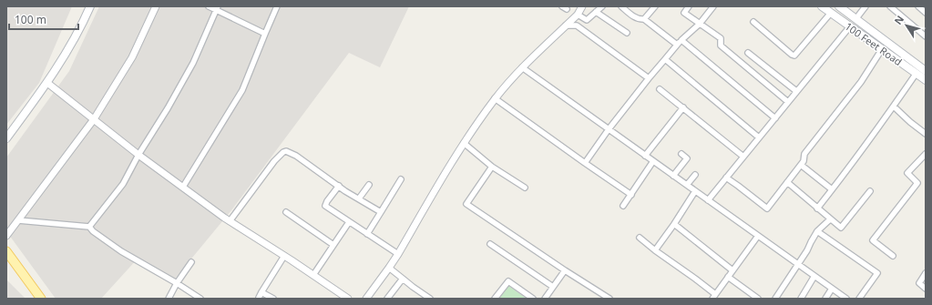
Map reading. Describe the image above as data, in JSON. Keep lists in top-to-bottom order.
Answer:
{
  "streets": {
    "main road": ["100 Feet Road"]
  },
  "scale_bar": "100 m",
  "north": "top left"
}
